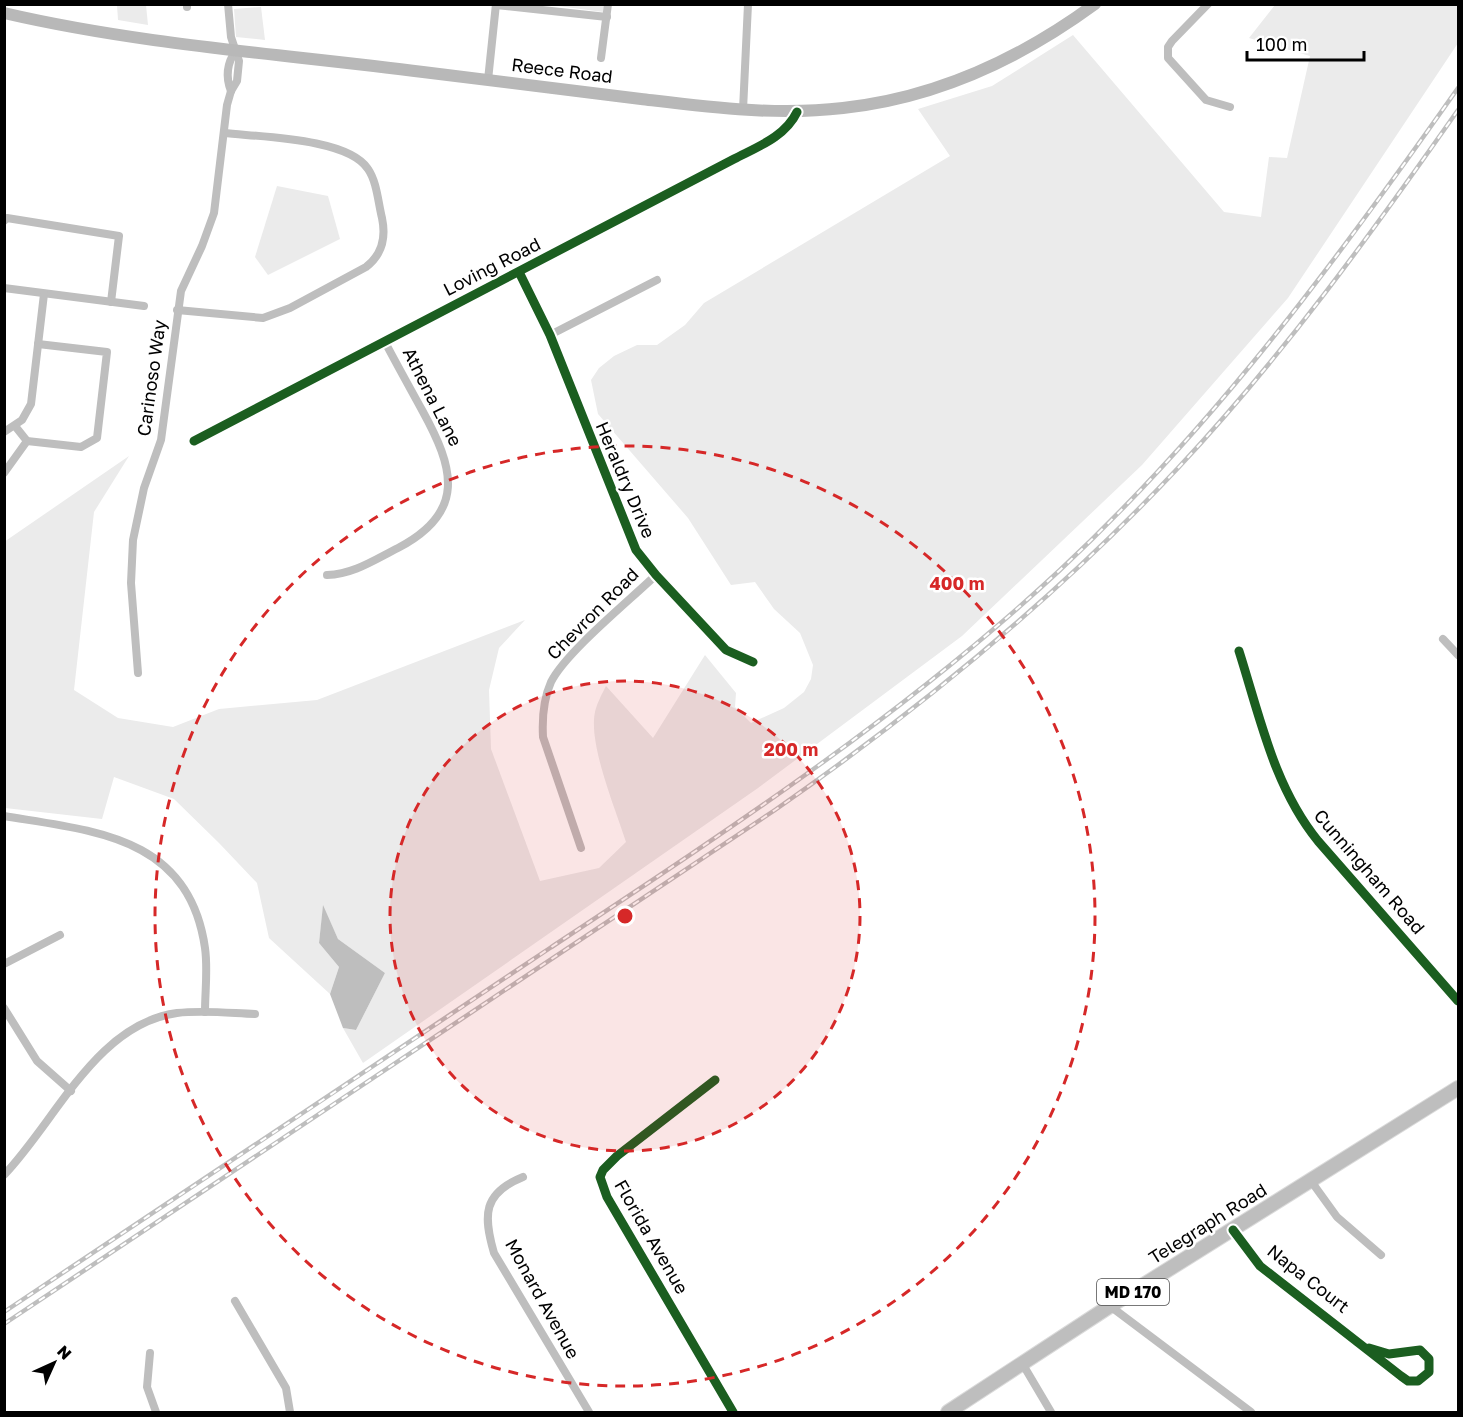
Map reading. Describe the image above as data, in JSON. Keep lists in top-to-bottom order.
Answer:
{
  "streets": {
    "main road": ["Reece Road", "Telegraph Road", "MD 170"],
    "street": [
      "Loving Road",
      "Carinoso Way",
      "Athena Lane",
      "Heraldry Drive",
      "Chevron Road",
      "Cunningham Road",
      "Florida Avenue",
      "Napa Court",
      "Monard Avenue"
    ]
  },
  "crossings": [
    ["Reece Road", "Loving Road"],
    ["Reece Road", "Carinoso Way"],
    ["Loving Road", "Athena Lane"],
    ["Loving Road", "Heraldry Drive"],
    ["Heraldry Drive", "Chevron Road"],
    ["Telegraph Road", "Napa Court"]
  ],
  "scale_bar": "100 m",
  "north": "top right",
  "rings": ["400 m", "200 m"]
}
